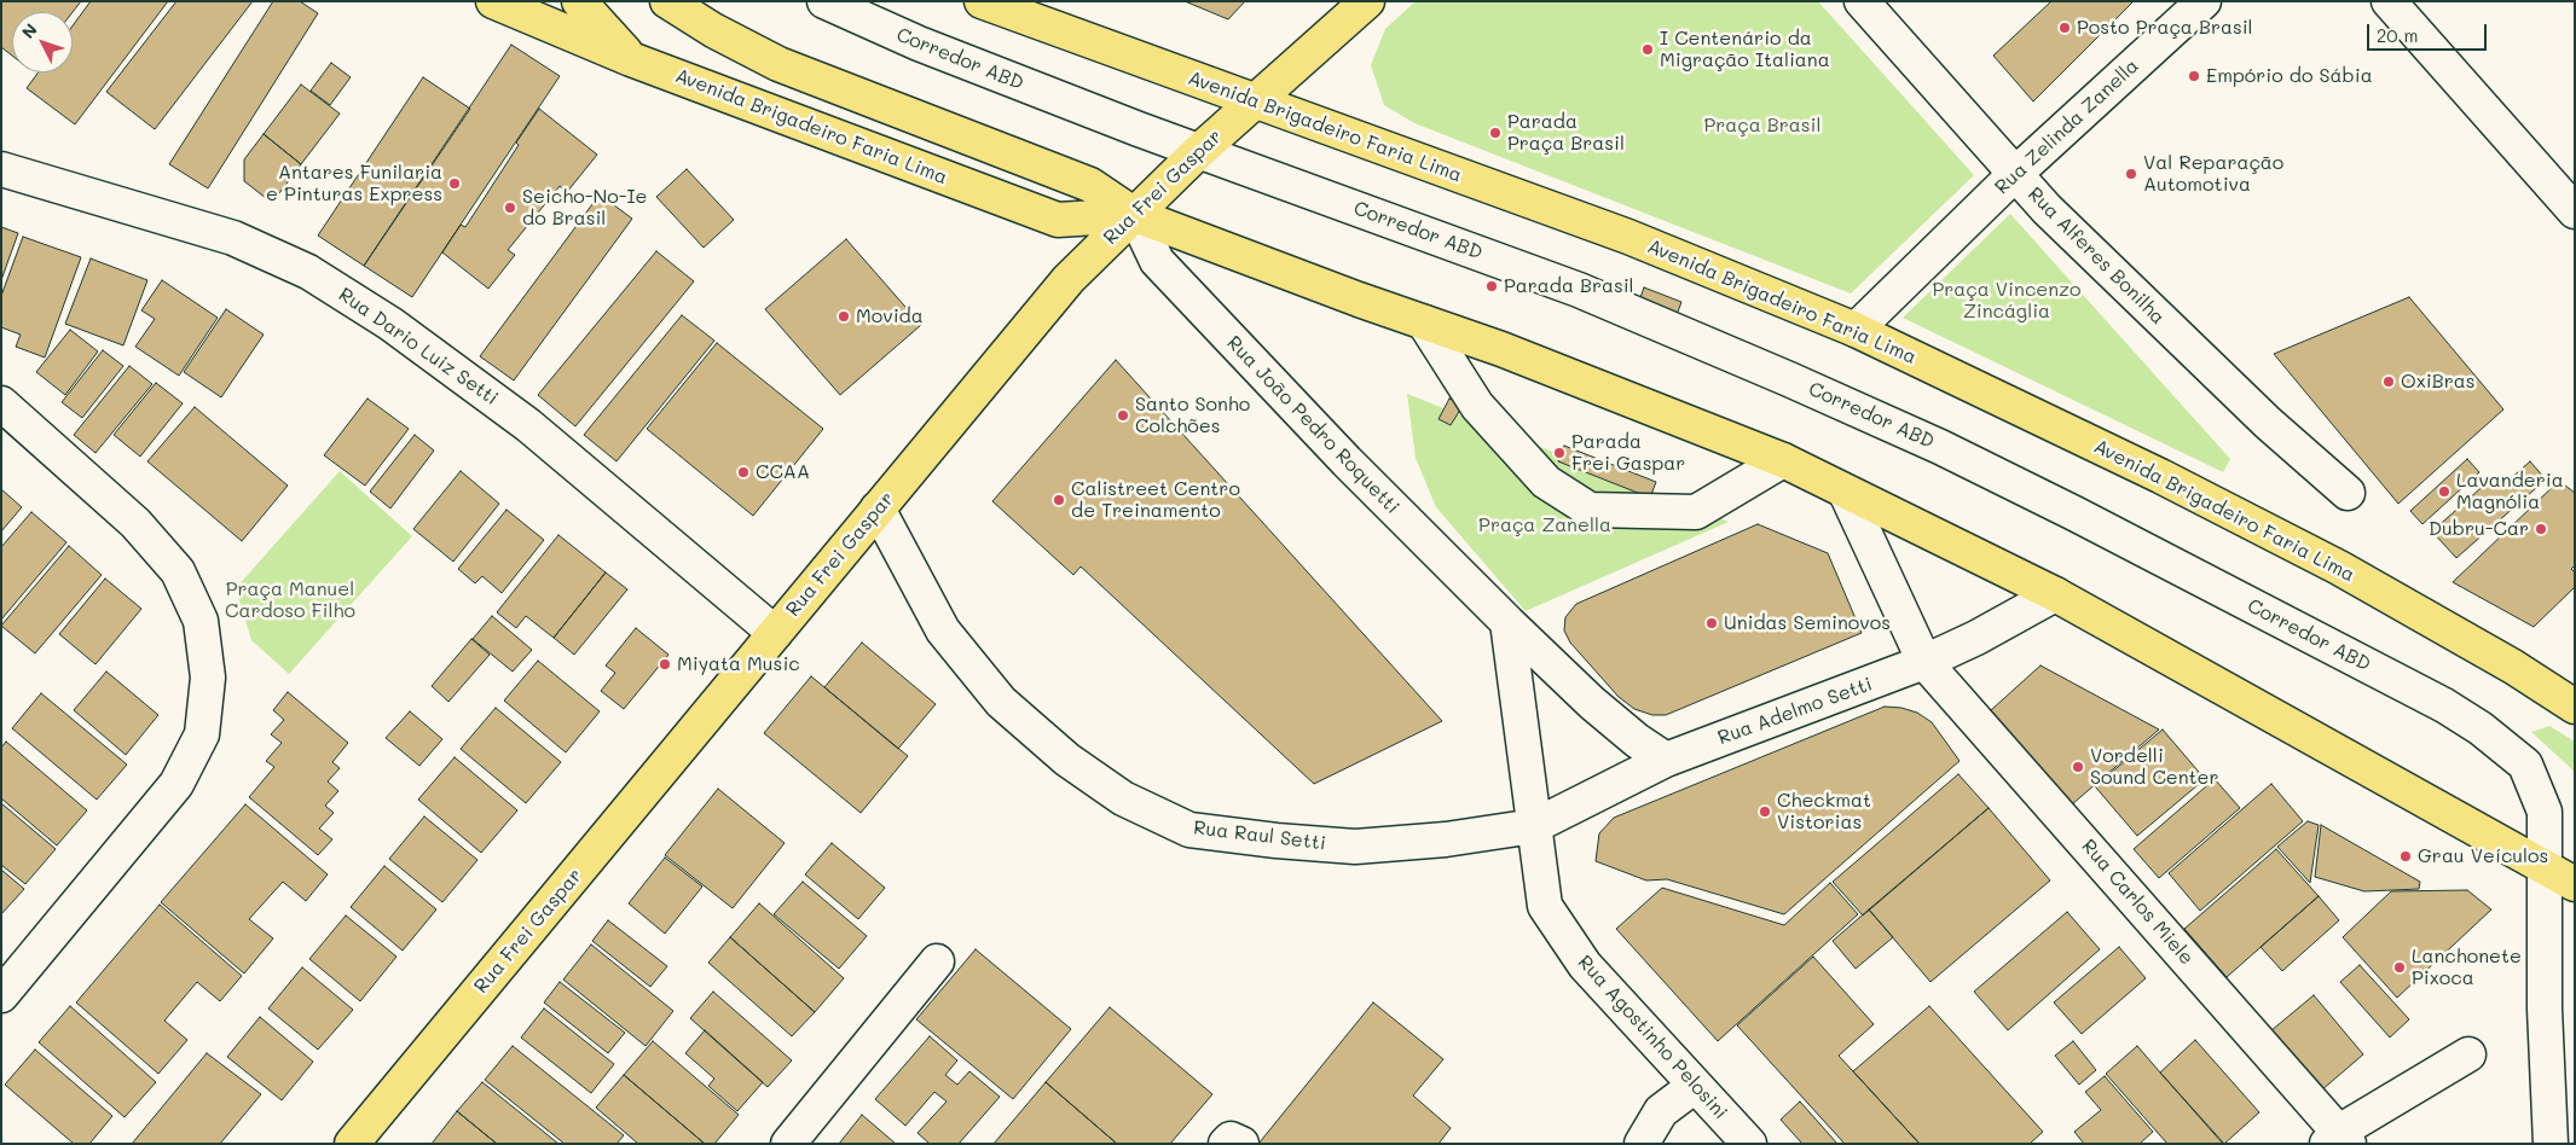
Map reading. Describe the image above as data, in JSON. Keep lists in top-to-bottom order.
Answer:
{
  "streets": {
    "main road": ["Avenida Brigadeiro Faria Lima", "Rua Frei Gaspar"],
    "street": [
      "Corredor ABD",
      "Rua Zelinda Zanella",
      "Rua Alferes Bonilha",
      "Rua Dario Luiz Setti",
      "Rua João Pedro Roquetti",
      "Rua Adelmo Setti",
      "Rua Raul Setti",
      "Rua Carlos Miele",
      "Rua Agostinho Pelosini"
    ]
  },
  "crossings": [
    ["Corredor ABD", "Avenida Brigadeiro Faria Lima"],
    ["Corredor ABD", "Rua Frei Gaspar"],
    ["Avenida Brigadeiro Faria Lima", "Rua Zelinda Zanella"],
    ["Avenida Brigadeiro Faria Lima", "Rua Frei Gaspar"],
    ["Avenida Brigadeiro Faria Lima", "Rua João Pedro Roquetti"],
    ["Avenida Brigadeiro Faria Lima", "Rua Adelmo Setti"],
    ["Rua Zelinda Zanella", "Rua Alferes Bonilha"],
    ["Rua Frei Gaspar", "Rua Dario Luiz Setti"],
    ["Rua Frei Gaspar", "Rua João Pedro Roquetti"],
    ["Rua Frei Gaspar", "Rua Raul Setti"],
    ["Rua João Pedro Roquetti", "Rua Adelmo Setti"],
    ["Rua Adelmo Setti", "Rua Raul Setti"],
    ["Rua Adelmo Setti", "Rua Carlos Miele"],
    ["Rua Adelmo Setti", "Rua Agostinho Pelosini"],
    ["Rua Raul Setti", "Rua Agostinho Pelosini"]
  ],
  "parks": [
    "Praça Brasil",
    "Praça Vincenzo Zincáglia",
    "Praça Zanella",
    "Praça Manuel Cardoso Filho"
  ],
  "places": [
    "Posto Praça Brasil",
    "I Centenário da Migração Italiana",
    "Empório do Sábia",
    "Parada Praça Brasil",
    "Val Reparação Automotiva",
    "Antares Funilaria e Pinturas Express",
    "Seicho-No-Ie do Brasil",
    "Parada Brasil",
    "Movida",
    "OxiBras",
    "Santo Sonho Colchões",
    "Parada Frei Gaspar",
    "CCAA",
    "Lavanderia Magnólia",
    "Calistreet Centro de Treinamento",
    "Dubru-Car",
    "Unidas Seminovos",
    "Miyata Music",
    "Vordelli Sound Center",
    "Checkmat Vistorias",
    "Grau Veículos",
    "Lanchonete Pixoca"
  ],
  "scale_bar": "20 m",
  "north": "top left"
}
